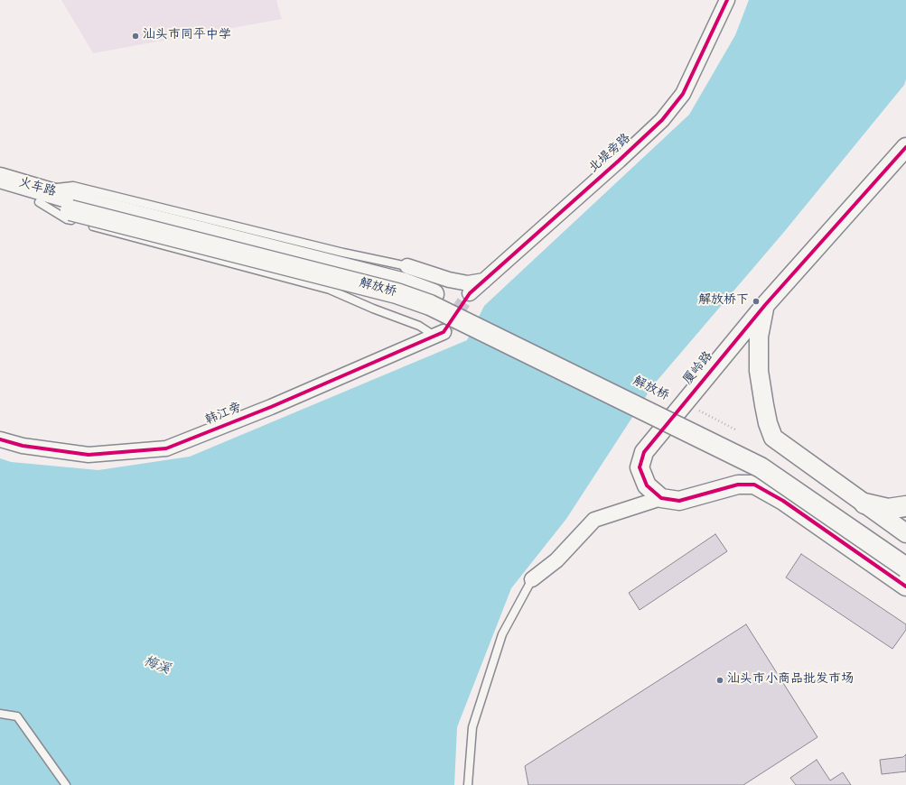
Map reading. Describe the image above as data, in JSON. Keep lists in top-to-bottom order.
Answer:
{
  "streets": {
    "main road": ["火车路", "解放桥"],
    "street": ["北堤旁路", "厦岭路", "韩江旁"]
  },
  "crossings": [
    ["火车路", "解放桥"]
  ],
  "water": ["梅溪"],
  "places": ["汕头市同平中学", "解放桥下", "汕头市小商品批发市场"]
}
